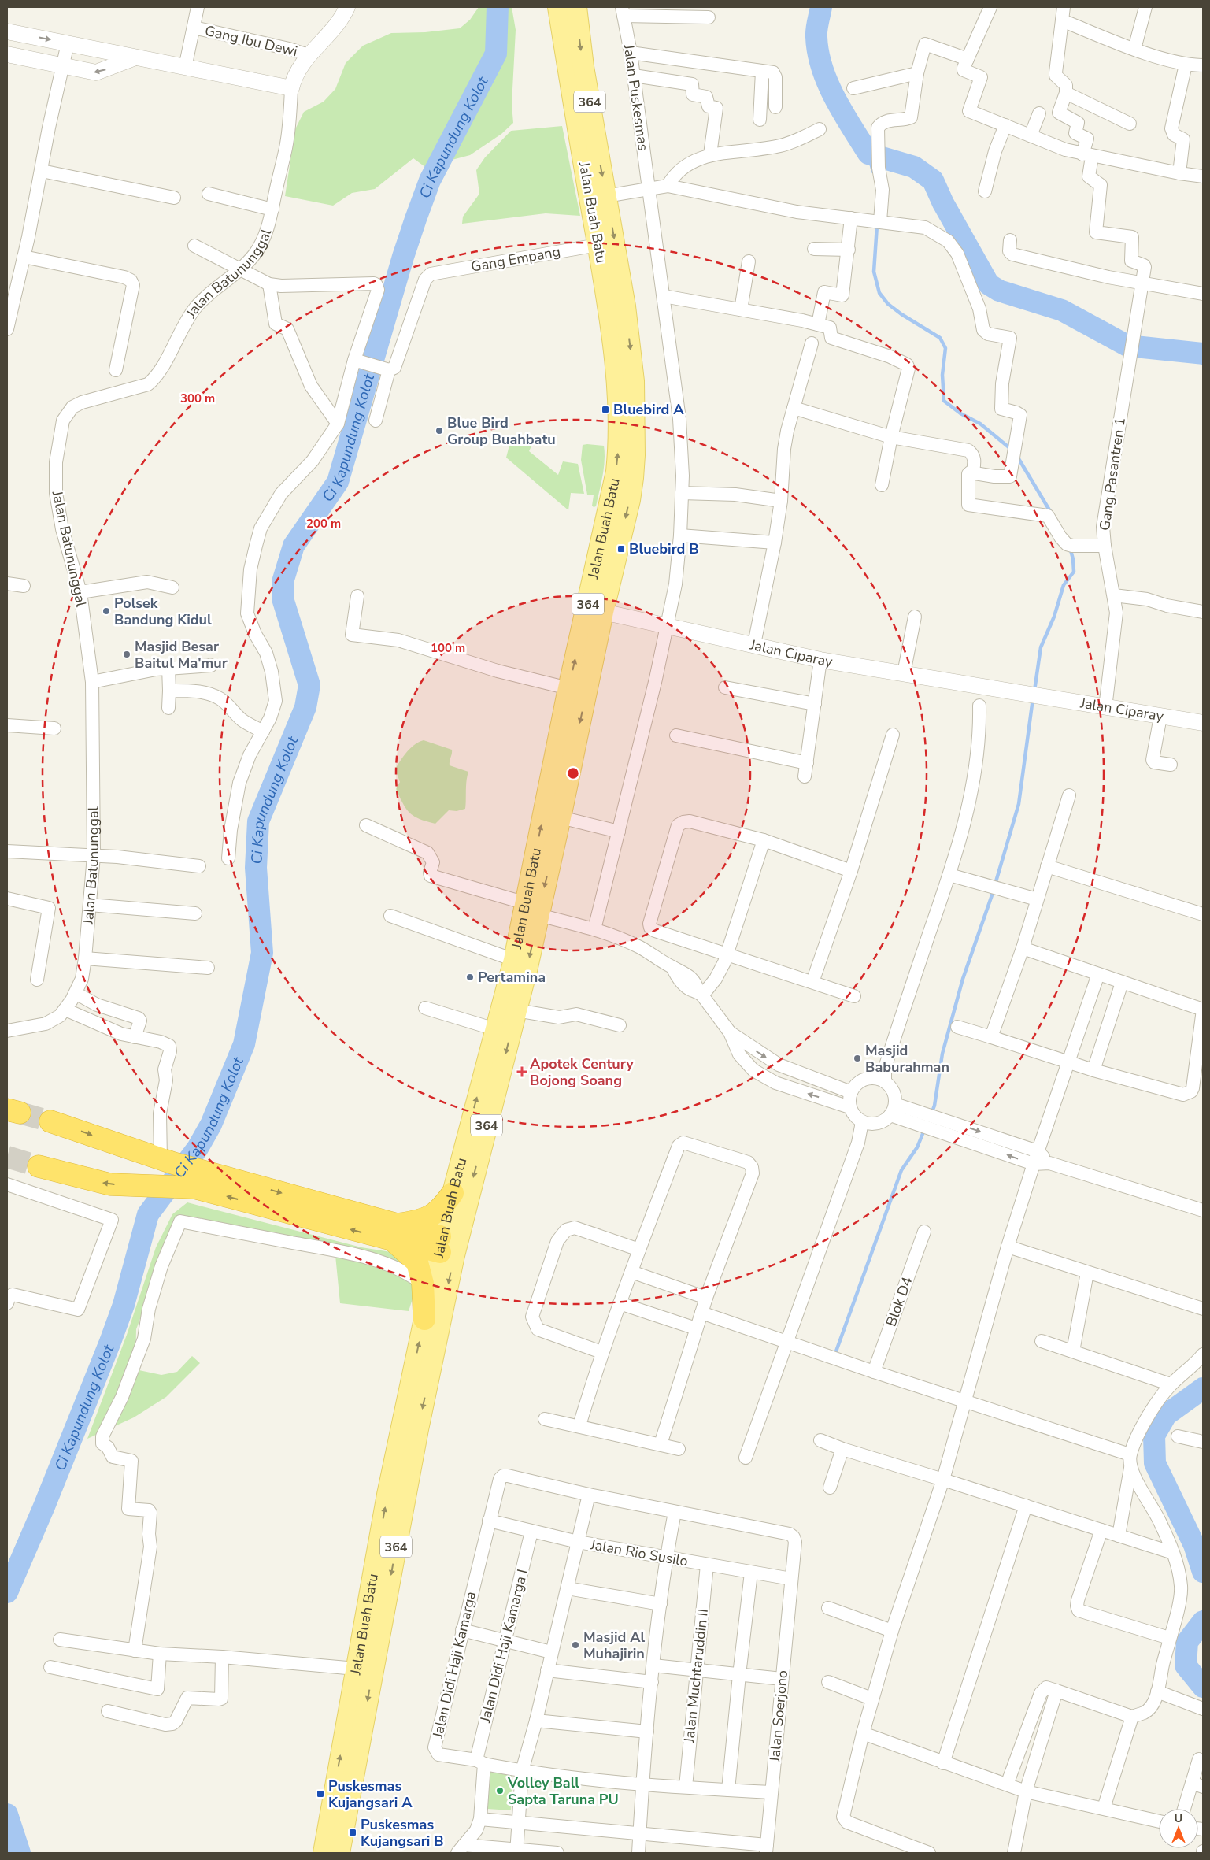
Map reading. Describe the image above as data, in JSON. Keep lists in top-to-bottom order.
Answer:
{
  "streets": {
    "main road": ["364", "Jalan Buah Batu"],
    "street": [
      "Gang Ibu Dewi",
      "Jalan Puskesmas",
      "Gang Empang",
      "Jalan Batununggal",
      "Gang Pasantren 1",
      "Jalan Ciparay",
      "Blok D4",
      "Jalan Rio Susilo",
      "Jalan Didi Haji Kamarga I",
      "Jalan Didi Haji Kamarga",
      "Jalan Muchtaruddin II",
      "Jalan Soerjono"
    ]
  },
  "crossings": [
    ["Jalan Puskesmas", "Jalan Ciparay"],
    ["Jalan Buah Batu", "Gang Empang"],
    ["Jalan Buah Batu", "Jalan Ciparay"],
    ["Gang Pasantren 1", "Jalan Ciparay"],
    ["Jalan Rio Susilo", "Jalan Didi Haji Kamarga I"],
    ["Jalan Rio Susilo", "Jalan Didi Haji Kamarga"],
    ["Jalan Rio Susilo", "Jalan Muchtaruddin II"],
    ["Jalan Rio Susilo", "Jalan Soerjono"],
    ["Jalan Didi Haji Kamarga I", "Jalan Didi Haji Kamarga"],
    ["Jalan Didi Haji Kamarga", "Jalan Soerjono"]
  ],
  "water": ["Ci Kapundung Kolot"],
  "places": {
    "transit": [
      "Bluebird A",
      "Bluebird B",
      "Puskesmas Kujangsari A",
      "Puskesmas Kujangsari B"
    ],
    "other": [
      "Blue Bird Group Buahbatu",
      "Polsek Bandung Kidul",
      "Masjid Besar Baitul Ma'mur",
      "Pertamina",
      "Masjid Baburahman",
      "Masjid Al Muhajirin",
      "Volley Ball Sapta Taruna PU"
    ],
    "health": ["Apotek Century Bojong Soang"]
  },
  "north": "top",
  "rings": ["300 m", "200 m", "100 m"]
}
